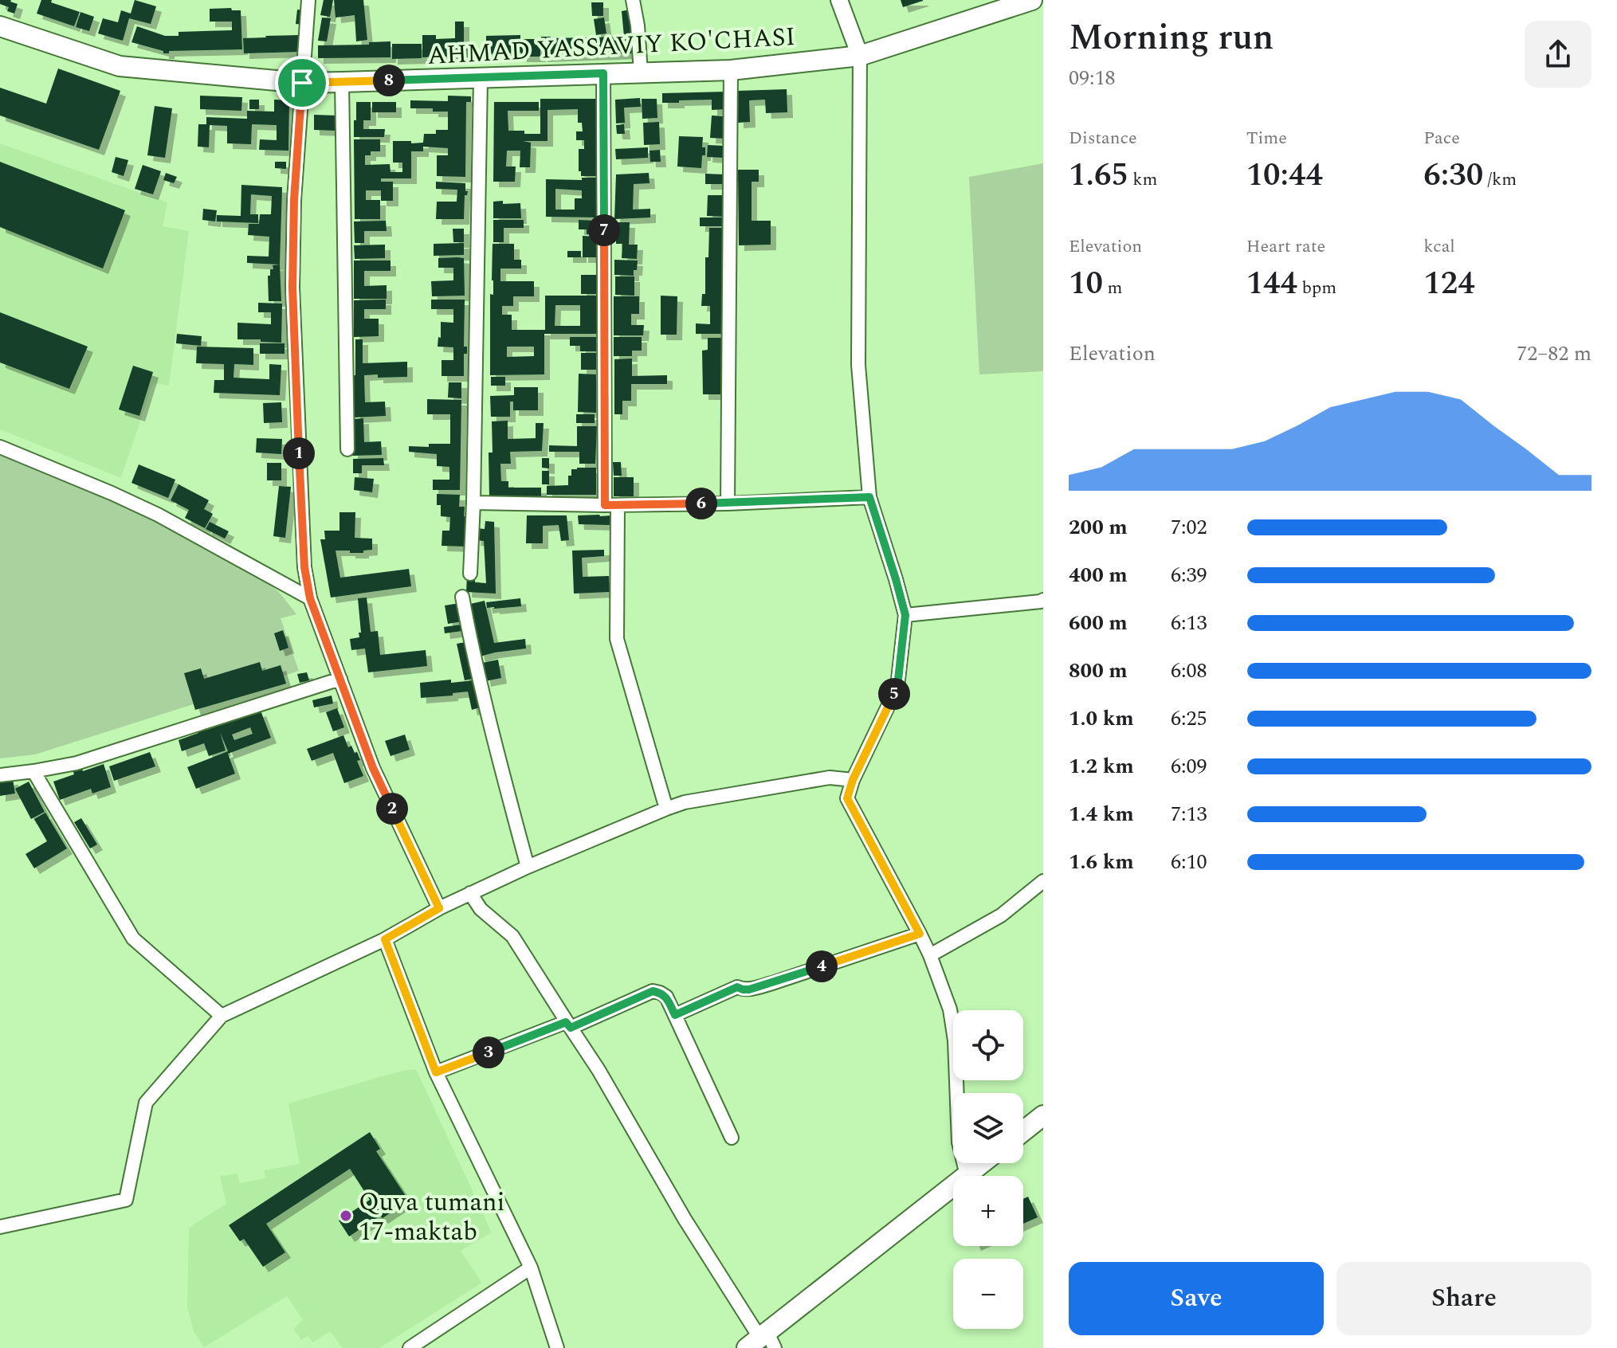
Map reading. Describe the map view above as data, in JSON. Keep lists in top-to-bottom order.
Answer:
{
  "streets": {
    "main road": ["AHMAD YASSAVIY KO'CHASI"]
  },
  "places": ["Quva tumani 17-maktab"],
  "page": {
    "heading": ["Morning run", "09:18"],
    "pins": [
      "8",
      "7",
      "1",
      "6",
      "5",
      "2",
      "4",
      "3"
    ],
    "stats": [
      ["Distance", "1.65 km"],
      ["Time", "10:44"],
      ["Pace", "6:30 /km"],
      ["Elevation", "10 m"],
      ["Heart rate", "144 bpm"],
      ["kcal", "124"]
    ],
    "chart": ["Elevation", "72–82 m"],
    "list": [
      {
        "name": "200 m",
        "note": "7:02"
      },
      {
        "name": "400 m",
        "note": "6:39"
      },
      {
        "name": "600 m",
        "note": "6:13"
      },
      {
        "name": "800 m",
        "note": "6:08"
      },
      {
        "name": "1.0 km",
        "note": "6:25"
      },
      {
        "name": "1.2 km",
        "note": "6:09"
      },
      {
        "name": "1.4 km",
        "note": "7:13"
      },
      {
        "name": "1.6 km",
        "note": "6:10"
      }
    ],
    "map_buttons": ["+", "−"],
    "buttons": ["Save", "Share"]
  }
}
